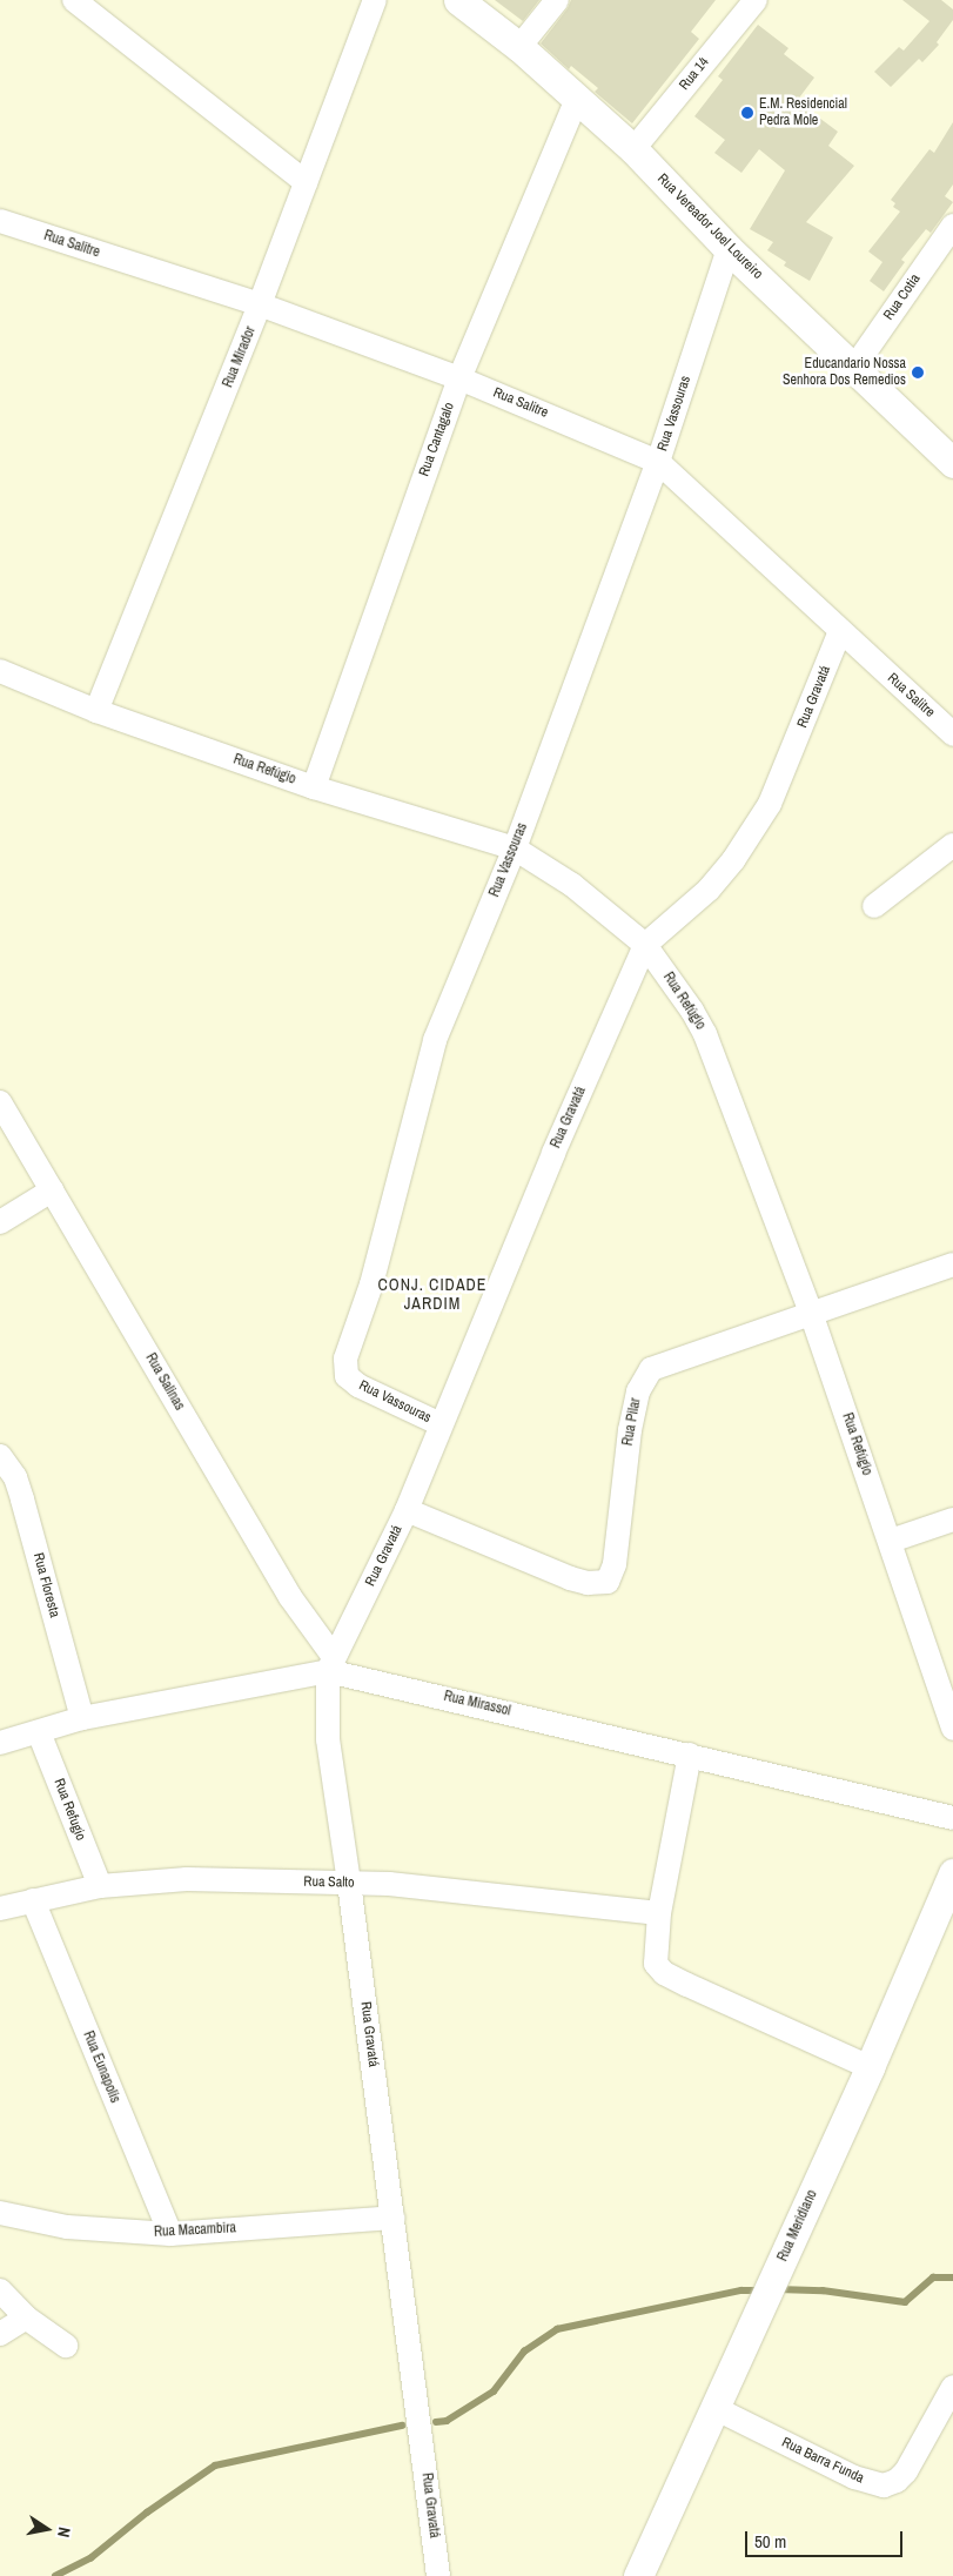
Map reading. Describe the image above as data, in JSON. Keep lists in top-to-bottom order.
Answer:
{
  "streets": {
    "street": [
      "Rua 14",
      "Rua Vereador Joel Loureiro",
      "Rua Salitre",
      "Rua Cotia",
      "Rua Mirador",
      "Rua Vassouras",
      "Rua Cantagalo",
      "Rua Gravatá",
      "Rua Refúgio",
      "Rua Salinas",
      "Rua Pilar",
      "Rua Floresta",
      "Rua Mirassol",
      "Rua Refugio",
      "Rua Salto",
      "Rua Eunapolis",
      "Rua Meridiano",
      "Rua Macambira",
      "Rua Barra Funda"
    ]
  },
  "crossings": [
    ["Rua 14", "Rua Vereador Joel Loureiro"],
    ["Rua Vereador Joel Loureiro", "Rua Cotia"],
    ["Rua Vereador Joel Loureiro", "Rua Vassouras"],
    ["Rua Vereador Joel Loureiro", "Rua Cantagalo"],
    ["Rua Salitre", "Rua Mirador"],
    ["Rua Salitre", "Rua Vassouras"],
    ["Rua Salitre", "Rua Cantagalo"],
    ["Rua Salitre", "Rua Gravatá"],
    ["Rua Mirador", "Rua Refúgio"],
    ["Rua Vassouras", "Rua Gravatá"],
    ["Rua Vassouras", "Rua Refúgio"],
    ["Rua Cantagalo", "Rua Refúgio"],
    ["Rua Gravatá", "Rua Refúgio"],
    ["Rua Gravatá", "Rua Salinas"],
    ["Rua Gravatá", "Rua Pilar"],
    ["Rua Gravatá", "Rua Mirassol"],
    ["Rua Gravatá", "Rua Salto"],
    ["Rua Gravatá", "Rua Macambira"],
    ["Rua Refúgio", "Rua Pilar"],
    ["Rua Salinas", "Rua Mirassol"],
    ["Rua Floresta", "Rua Mirassol"],
    ["Rua Mirassol", "Rua Refugio"],
    ["Rua Refugio", "Rua Salto"],
    ["Rua Salto", "Rua Eunapolis"],
    ["Rua Eunapolis", "Rua Macambira"],
    ["Rua Meridiano", "Rua Barra Funda"]
  ],
  "districts": ["CONJ. CIDADE JARDIM"],
  "places": ["E.M. Residencial Pedra Mole", "Educandario Nossa Senhora Dos Remedios"],
  "scale_bar": "50 m",
  "north": "right"
}
